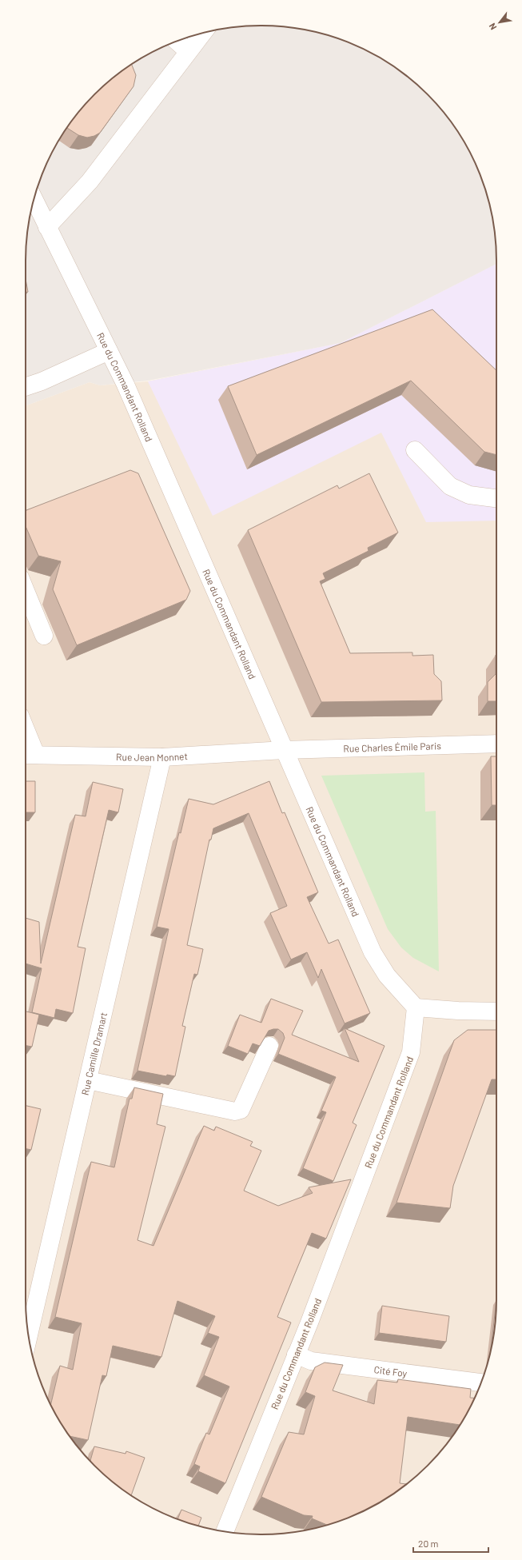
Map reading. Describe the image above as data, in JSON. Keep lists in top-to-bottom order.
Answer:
{
  "streets": {
    "street": [
      "Rue du Commandant Rolland",
      "Rue Charles Émile Paris",
      "Rue Jean Monnet",
      "Rue Camille Dramart",
      "Cité Foy"
    ]
  },
  "crossings": [
    ["Rue du Commandant Rolland", "Rue Charles Émile Paris"],
    ["Rue du Commandant Rolland", "Rue Jean Monnet"],
    ["Rue du Commandant Rolland", "Cité Foy"],
    ["Rue Charles Émile Paris", "Rue Jean Monnet"],
    ["Rue Jean Monnet", "Rue Camille Dramart"]
  ],
  "scale_bar": "20 m",
  "north": "bottom left"
}
